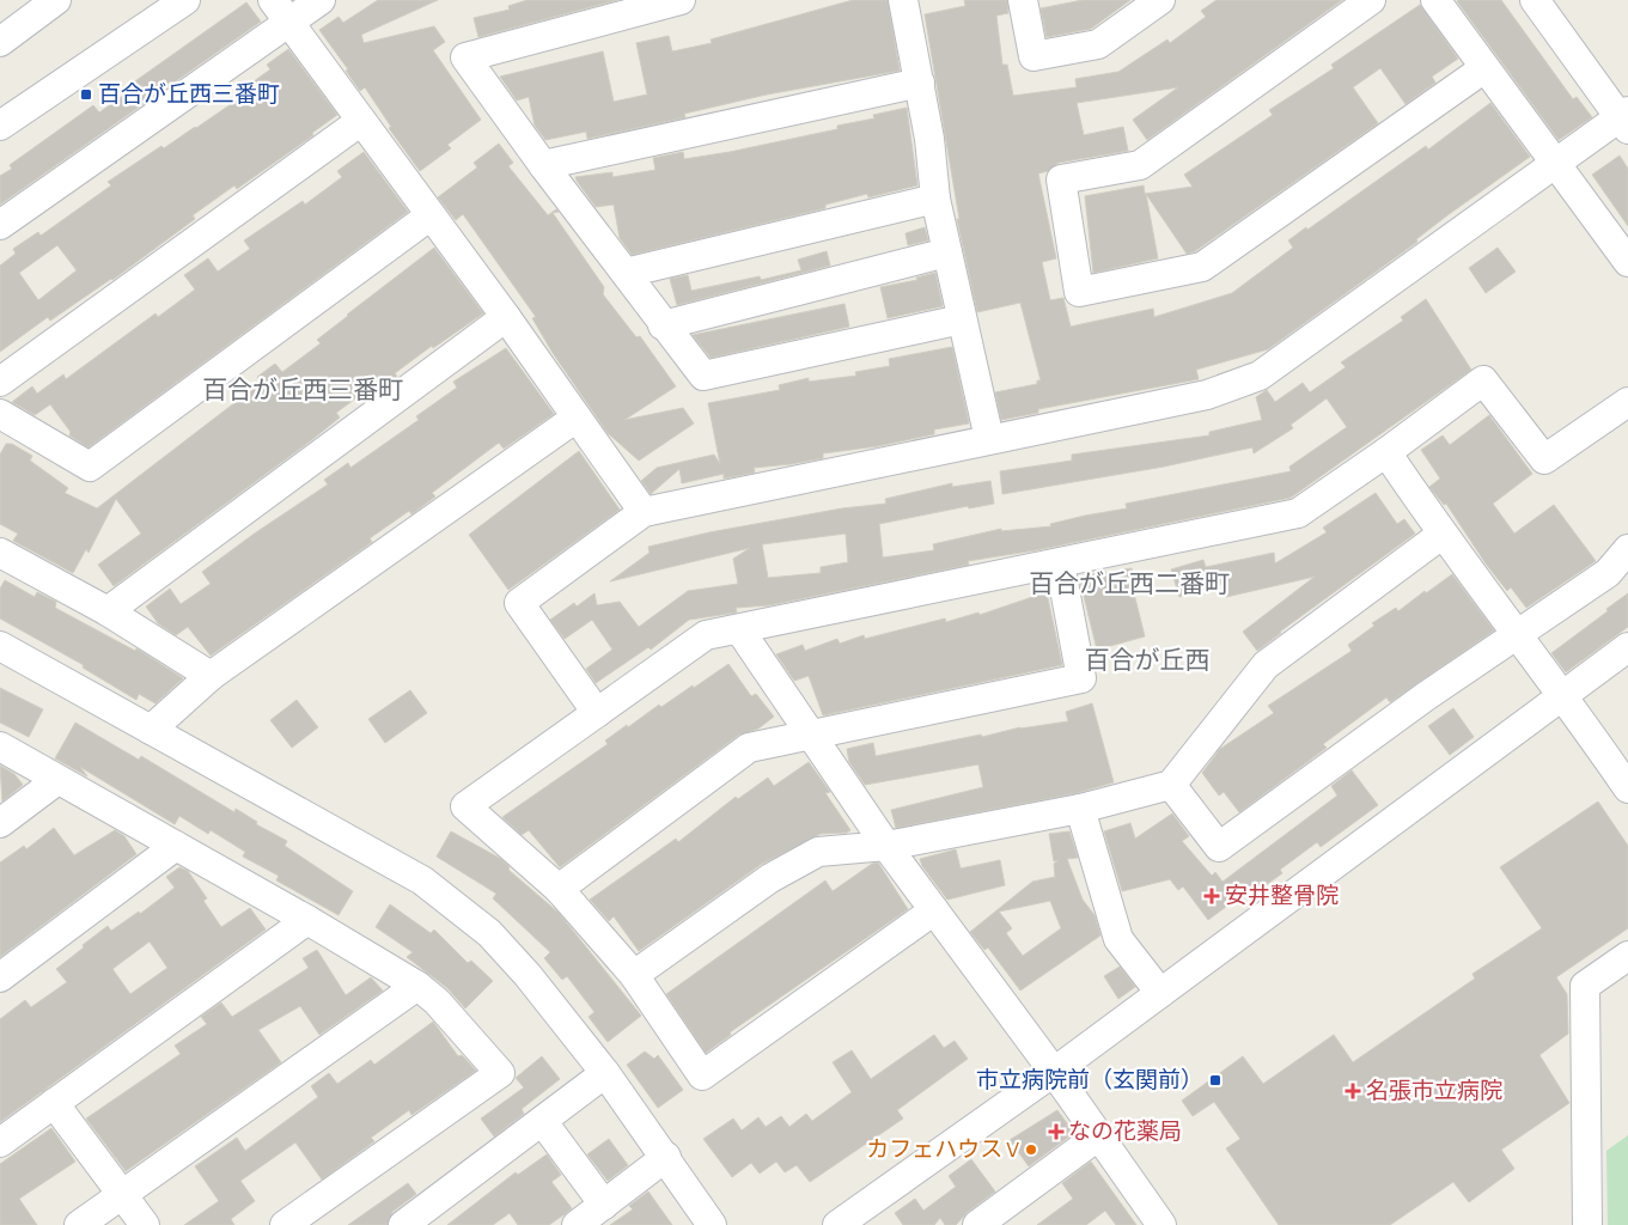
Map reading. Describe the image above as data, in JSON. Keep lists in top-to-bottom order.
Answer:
{
  "districts": ["百合が丘西三番町", "百合が丘西二番町", "百合が丘西"],
  "places": {
    "transit": ["百合が丘西三番町", "市立病院前（玄関前）"],
    "health": ["安井整骨院", "名張市立病院", "なの花薬局"],
    "other": ["カフェハウス V"]
  }
}
